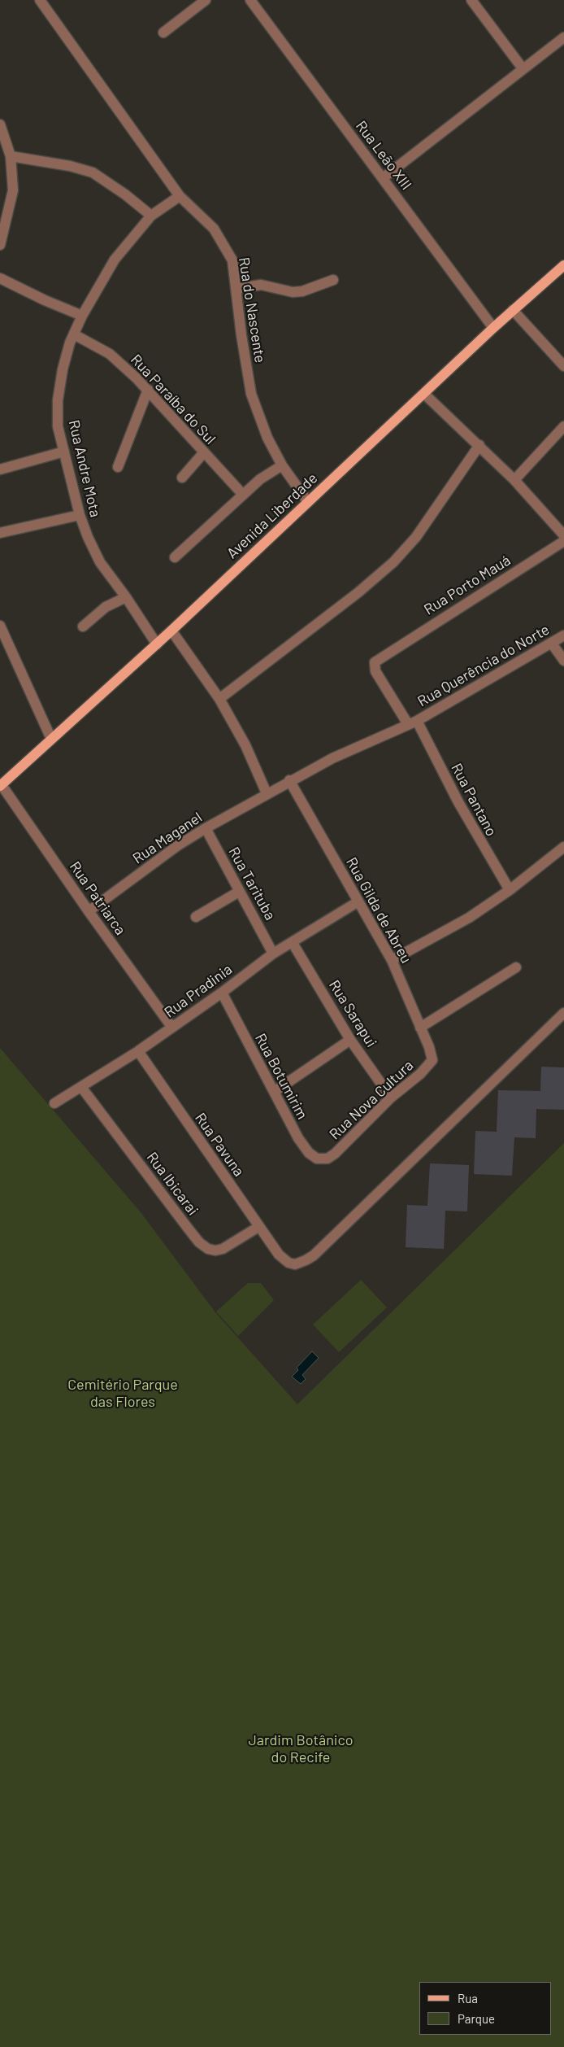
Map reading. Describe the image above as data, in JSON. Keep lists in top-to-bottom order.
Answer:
{
  "streets": {
    "main road": ["Avenida Liberdade"],
    "street": [
      "Rua Leão XIII",
      "Rua do Nascente",
      "Rua Paraíba do Sul",
      "Rua Andre Mota",
      "Rua Porto Mauá",
      "Rua Querência do Norte",
      "Rua Pantano",
      "Rua Maganel",
      "Rua Tarituba",
      "Rua Patriarca",
      "Rua Gilda de Abreu",
      "Rua Pradinia",
      "Rua Sarapui",
      "Rua Botumirim",
      "Rua Nova Cultura",
      "Rua Pavuna",
      "Rua Ibicarai"
    ]
  },
  "crossings": [
    ["Rua Leão XIII", "Avenida Liberdade"],
    ["Rua do Nascente", "Rua Andre Mota"],
    ["Rua do Nascente", "Avenida Liberdade"],
    ["Rua Paraíba do Sul", "Rua Andre Mota"],
    ["Rua Andre Mota", "Avenida Liberdade"],
    ["Avenida Liberdade", "Rua Patriarca"],
    ["Rua Porto Mauá", "Rua Pantano"],
    ["Rua Querência do Norte", "Rua Pantano"],
    ["Rua Querência do Norte", "Rua Maganel"],
    ["Rua Pantano", "Rua Maganel"],
    ["Rua Maganel", "Rua Tarituba"],
    ["Rua Maganel", "Rua Patriarca"],
    ["Rua Maganel", "Rua Gilda de Abreu"],
    ["Rua Tarituba", "Rua Pradinia"],
    ["Rua Patriarca", "Rua Pradinia"],
    ["Rua Gilda de Abreu", "Rua Pradinia"],
    ["Rua Gilda de Abreu", "Rua Nova Cultura"],
    ["Rua Pradinia", "Rua Sarapui"],
    ["Rua Pradinia", "Rua Botumirim"],
    ["Rua Pradinia", "Rua Pavuna"],
    ["Rua Pradinia", "Rua Ibicarai"],
    ["Rua Sarapui", "Rua Nova Cultura"],
    ["Rua Botumirim", "Rua Nova Cultura"],
    ["Rua Pavuna", "Rua Ibicarai"]
  ],
  "parks": ["Cemitério Parque das Flores", "Jardim Botânico do Recife"],
  "legend": ["Rua", "Parque"]
}
